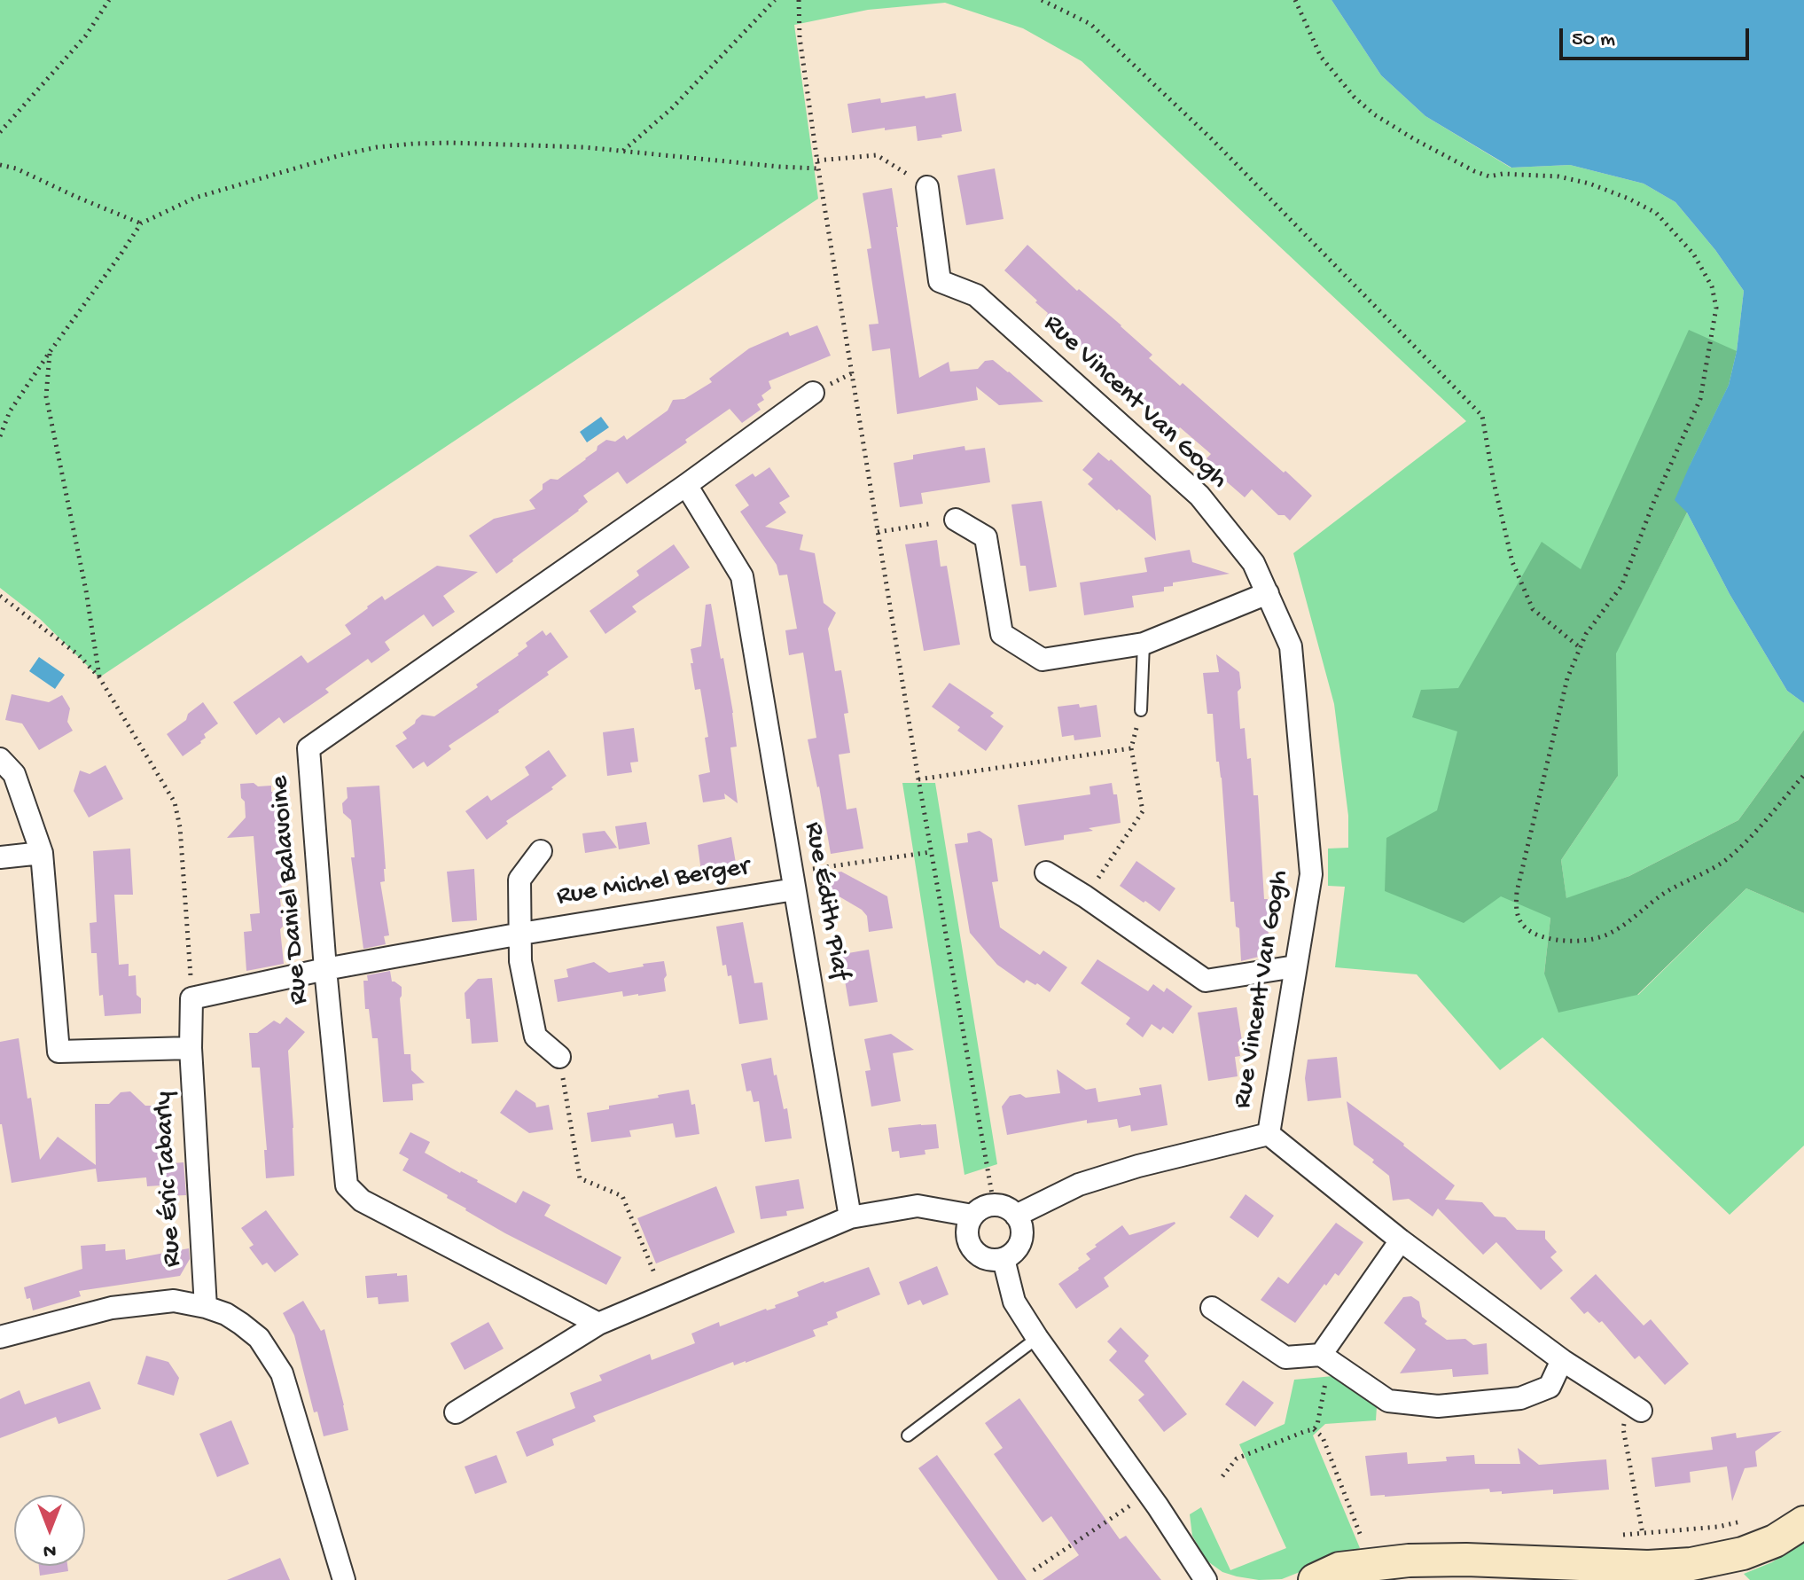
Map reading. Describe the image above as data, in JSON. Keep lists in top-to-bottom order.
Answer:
{
  "streets": {
    "street": [
      "Rue Vincent Van Gogh",
      "Rue Michel Berger",
      "Rue Daniel Balavoine",
      "Rue Édith Piaf",
      "Rue Éric Tabarly"
    ]
  },
  "crossings": [
    ["Rue Michel Berger", "Rue Daniel Balavoine"],
    ["Rue Michel Berger", "Rue Édith Piaf"],
    ["Rue Michel Berger", "Rue Éric Tabarly"],
    ["Rue Daniel Balavoine", "Rue Édith Piaf"]
  ],
  "scale_bar": "50 m",
  "north": "bottom"
}
